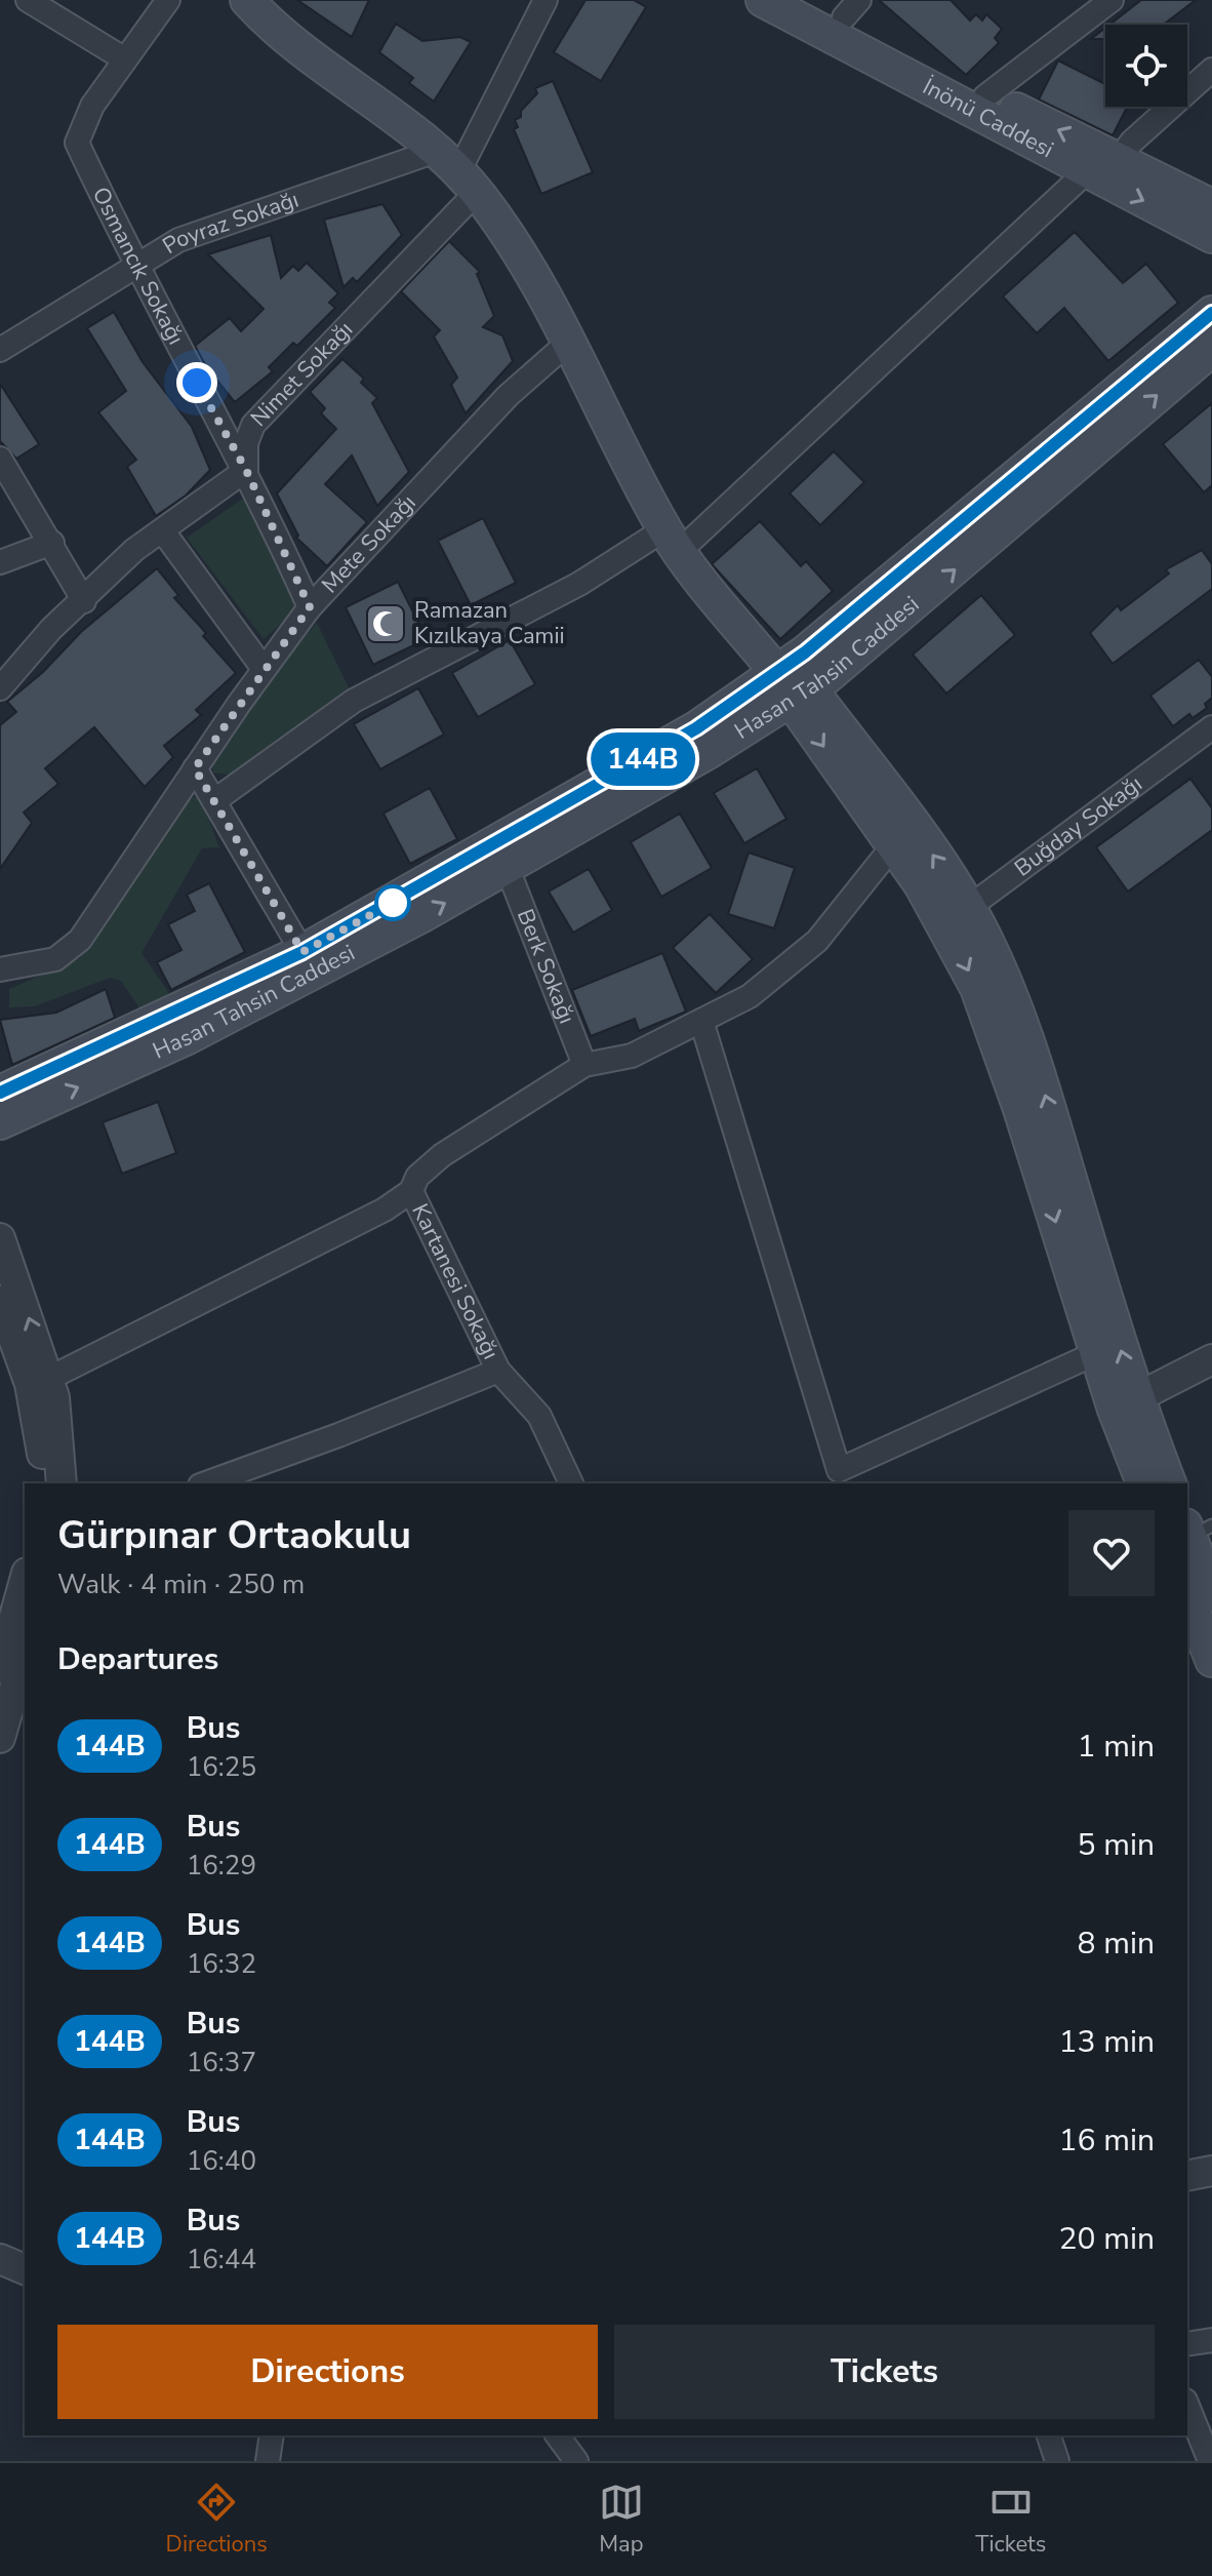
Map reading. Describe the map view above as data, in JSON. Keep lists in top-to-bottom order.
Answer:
{
  "streets": {
    "main road": ["İnönü Caddesi", "Hasan Tahsin Caddesi"],
    "street": [
      "Poyraz Sokağı",
      "Osmancık Sokağı",
      "Nimet Sokağı",
      "Mete Sokağı",
      "Buğday Sokağı",
      "Berk Sokağı",
      "Kartanesi Sokağı"
    ]
  },
  "crossings": [
    ["Poyraz Sokağı", "Osmancık Sokağı"],
    ["Poyraz Sokağı", "Nimet Sokağı"],
    ["Osmancık Sokağı", "Nimet Sokağı"],
    ["Osmancık Sokağı", "Mete Sokağı"],
    ["Hasan Tahsin Caddesi", "Berk Sokağı"]
  ],
  "places": {
    "mosque": ["Ramazan Kızılkaya Camii"]
  },
  "lines": ["bus line 144B"],
  "page": {
    "on_map": "144B",
    "heading": [
      ["Gürpınar Ortaokulu", "Walk · 4 min · 250 m"],
      "Departures"
    ],
    "list": [
      {
        "mark": "144B",
        "name": "Bus",
        "note": "16:25",
        "value": "1 min"
      },
      {
        "mark": "144B",
        "name": "Bus",
        "note": "16:29",
        "value": "5 min"
      },
      {
        "mark": "144B",
        "name": "Bus",
        "note": "16:32",
        "value": "8 min"
      },
      {
        "mark": "144B",
        "name": "Bus",
        "note": "16:37",
        "value": "13 min"
      },
      {
        "mark": "144B",
        "name": "Bus",
        "note": "16:40",
        "value": "16 min"
      },
      {
        "mark": "144B",
        "name": "Bus",
        "note": "16:44",
        "value": "20 min"
      }
    ],
    "buttons": ["Directions", "Tickets"],
    "tabs": ["Directions", "Map", "Tickets"]
  }
}
